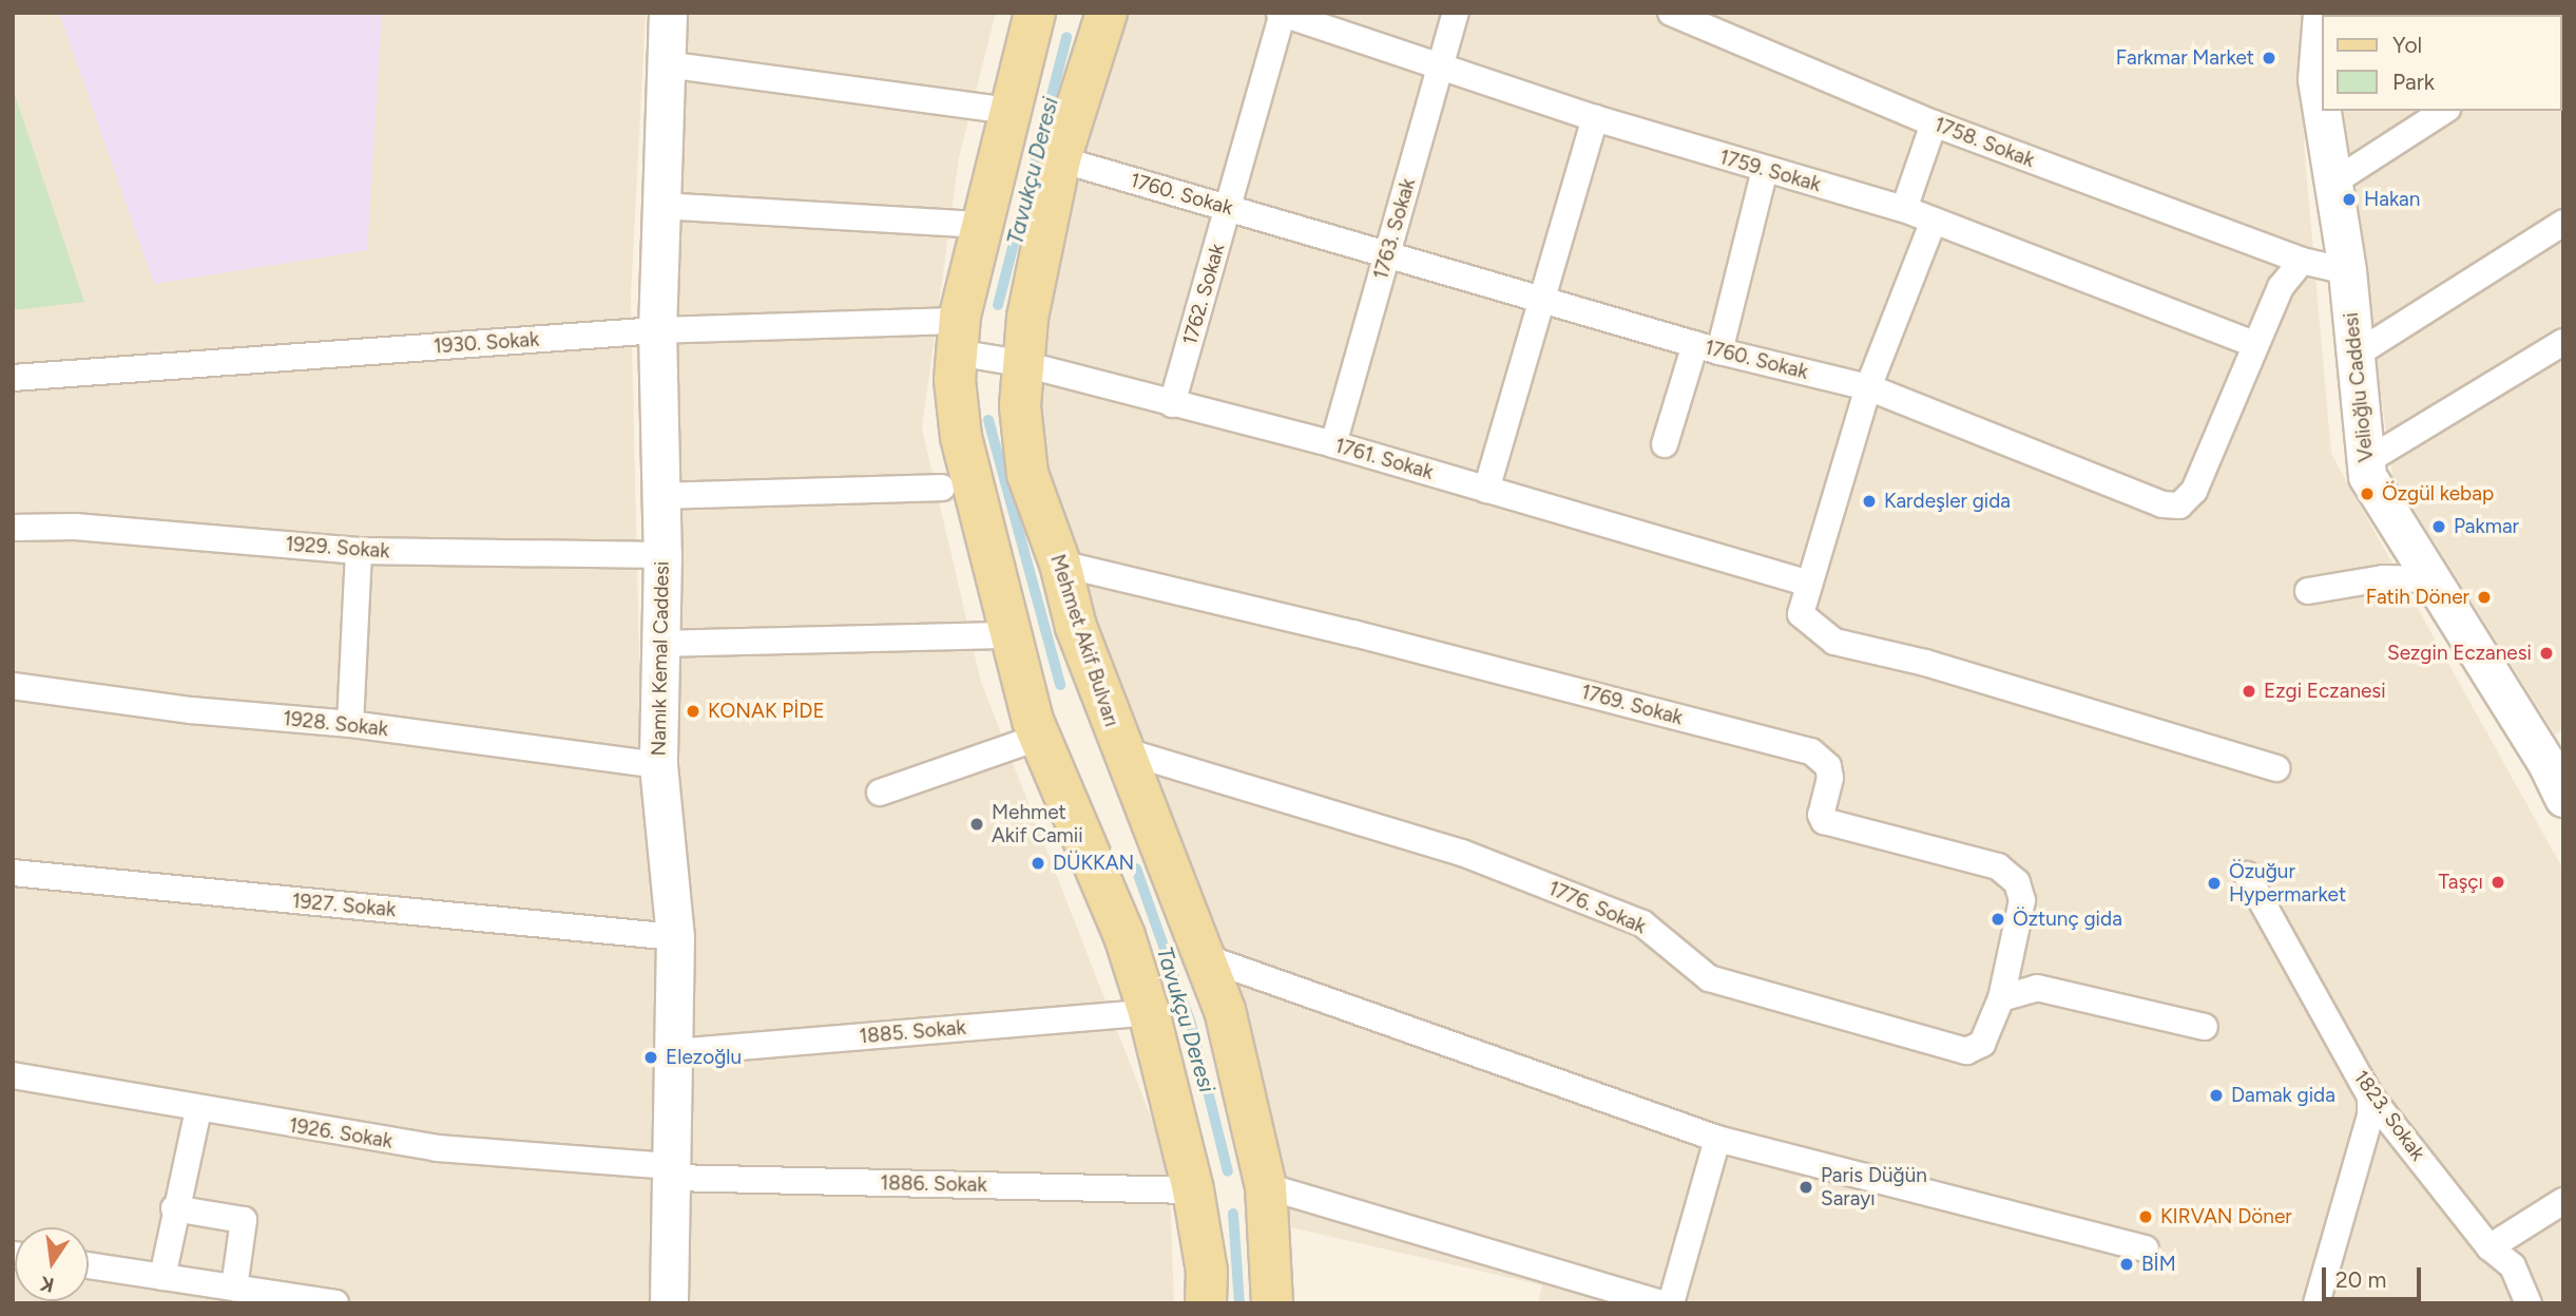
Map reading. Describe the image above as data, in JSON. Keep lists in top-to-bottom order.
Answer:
{
  "streets": {
    "main road": ["Mehmet Akif Bulvarı"],
    "street": [
      "1758. Sokak",
      "1759. Sokak",
      "1760. Sokak",
      "1763. Sokak",
      "1762. Sokak",
      "1930. Sokak",
      "Velioğlu Caddesi",
      "1761. Sokak",
      "1929. Sokak",
      "Namık Kemal Caddesi",
      "1769. Sokak",
      "1928. Sokak",
      "1927. Sokak",
      "1776. Sokak",
      "1885. Sokak",
      "1823. Sokak",
      "1926. Sokak",
      "1886. Sokak"
    ]
  },
  "crossings": [
    ["1758. Sokak", "1760. Sokak"],
    ["1758. Sokak", "Velioğlu Caddesi"],
    ["1759. Sokak", "1760. Sokak"],
    ["1759. Sokak", "1763. Sokak"],
    ["1759. Sokak", "1762. Sokak"],
    ["1760. Sokak", "1763. Sokak"],
    ["1760. Sokak", "1762. Sokak"],
    ["1760. Sokak", "Mehmet Akif Bulvarı"],
    ["1763. Sokak", "1761. Sokak"],
    ["1762. Sokak", "1761. Sokak"],
    ["1930. Sokak", "1761. Sokak"],
    ["1930. Sokak", "Namık Kemal Caddesi"],
    ["1761. Sokak", "Mehmet Akif Bulvarı"],
    ["1929. Sokak", "Namık Kemal Caddesi"],
    ["Mehmet Akif Bulvarı", "1769. Sokak"],
    ["Mehmet Akif Bulvarı", "1776. Sokak"],
    ["Namık Kemal Caddesi", "1928. Sokak"],
    ["Namık Kemal Caddesi", "1927. Sokak"],
    ["Namık Kemal Caddesi", "1885. Sokak"],
    ["Namık Kemal Caddesi", "1926. Sokak"],
    ["Namık Kemal Caddesi", "1886. Sokak"],
    ["1769. Sokak", "1776. Sokak"],
    ["1926. Sokak", "1886. Sokak"]
  ],
  "water": ["Tavukçu Deresi"],
  "places": [
    "Farkmar Market",
    "Hakan",
    "Özgül kebap",
    "Kardeşler gida",
    "Pakmar",
    "Fatih Döner",
    "Sezgin Eczanesi",
    "Ezgi Eczanesi",
    "KONAK PİDE",
    "Mehmet Akif Camii",
    "DÜKKAN",
    "Taşçı",
    "Özuğur Hypermarket",
    "Öztunç gida",
    "Elezoğlu",
    "Damak gida",
    "Paris Düğün Sarayı",
    "KIRVAN Döner",
    "BİM"
  ],
  "legend": ["Yol", "Park"],
  "scale_bar": "20 m",
  "north": "bottom"
}
